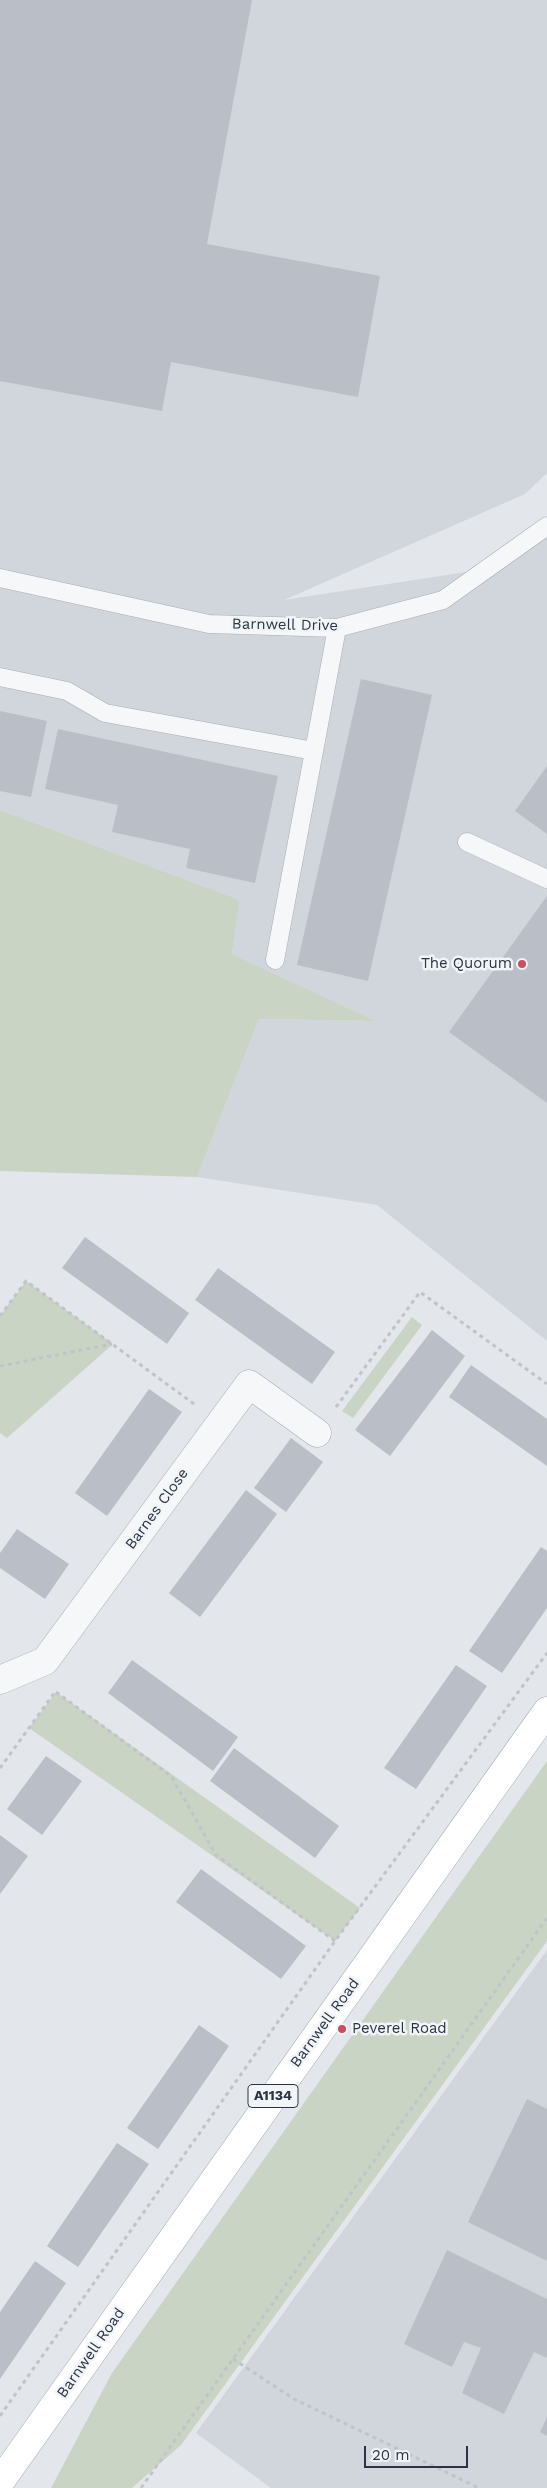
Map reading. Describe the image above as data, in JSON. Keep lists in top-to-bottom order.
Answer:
{
  "streets": {
    "main road": ["Barnwell Road", "A1134"],
    "street": ["Barnes Close"],
    "lane": ["Barnwell Drive"]
  },
  "places": ["The Quorum", "Peverel Road"],
  "scale_bar": "20 m"
}
